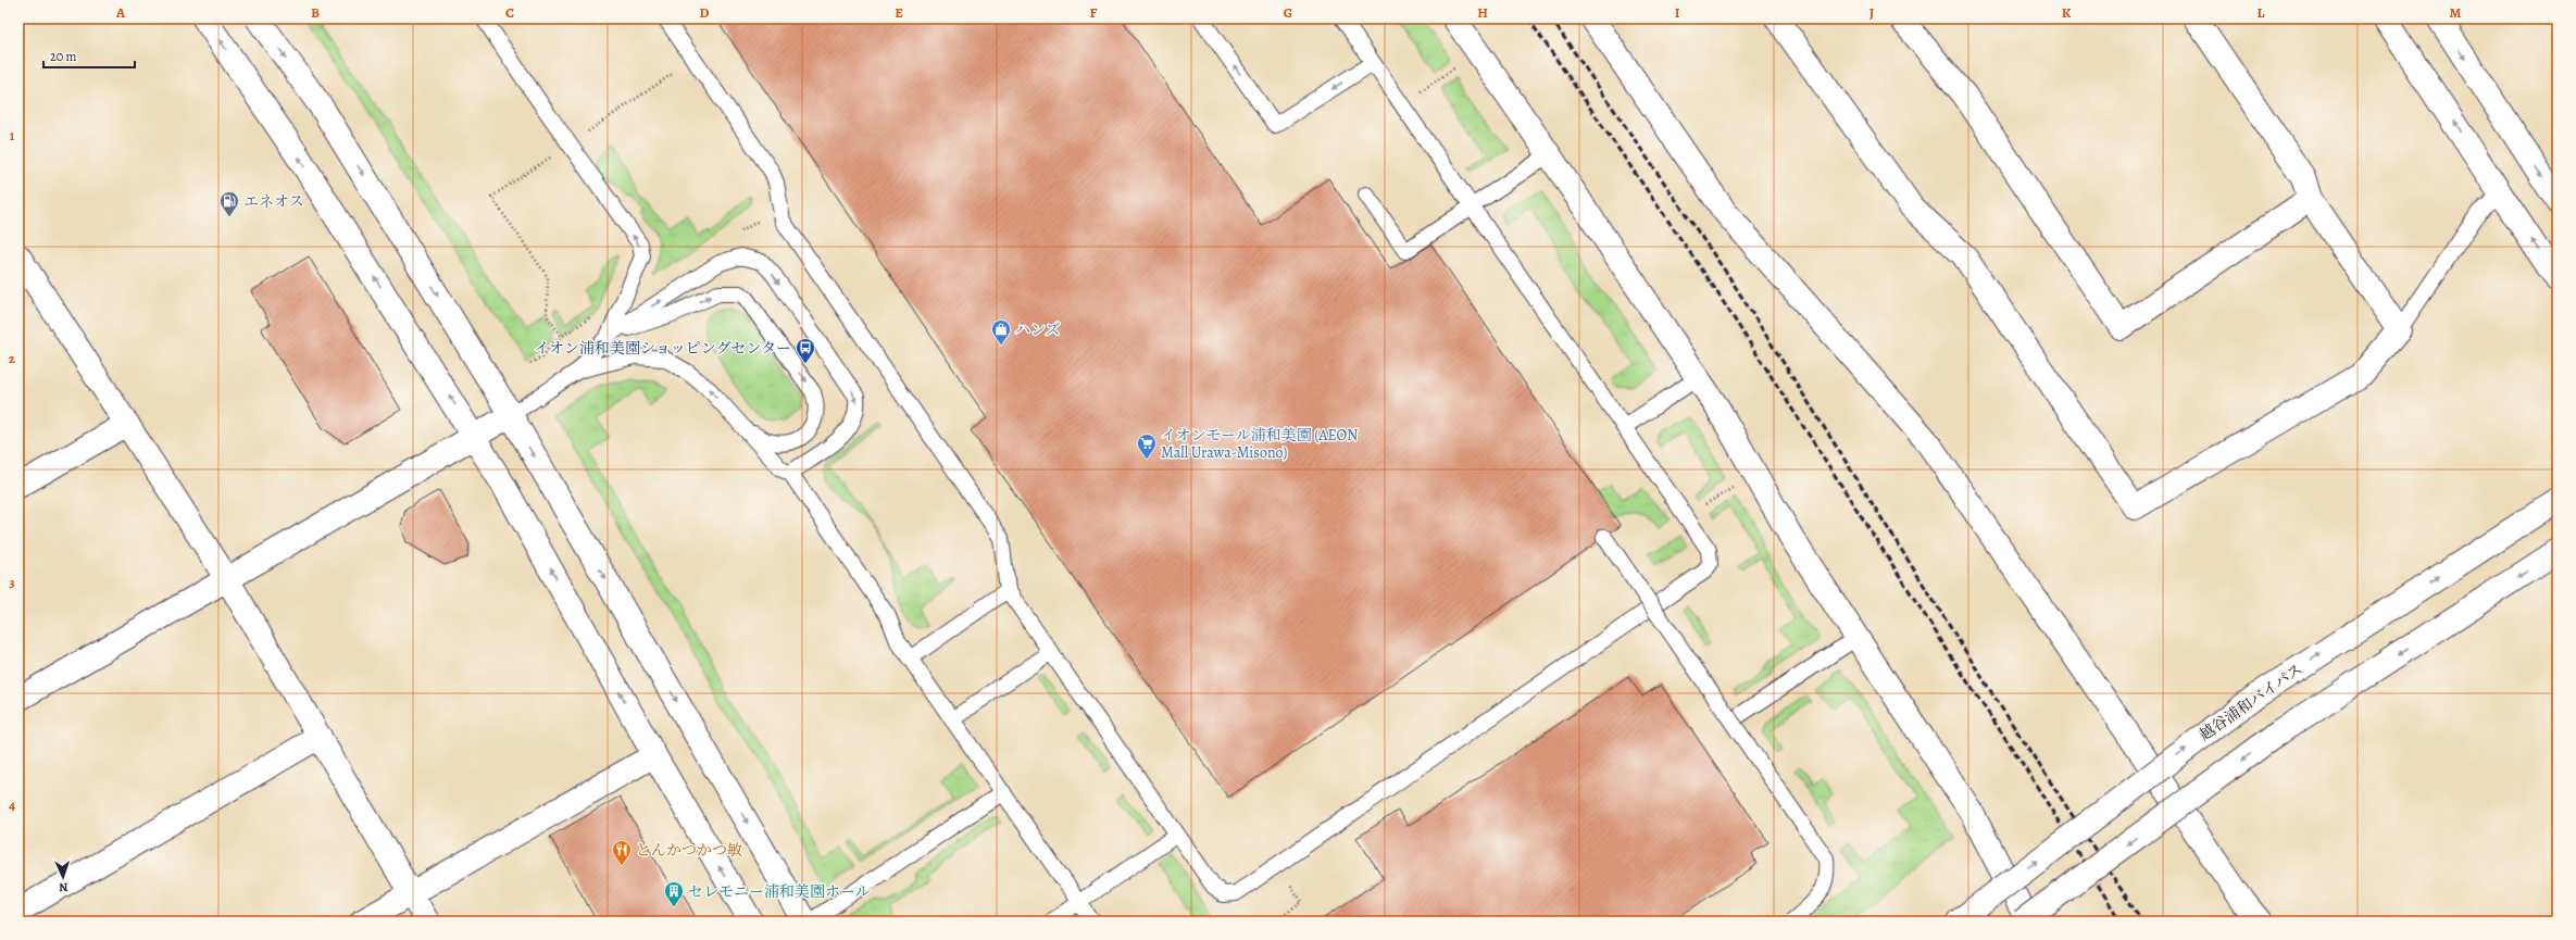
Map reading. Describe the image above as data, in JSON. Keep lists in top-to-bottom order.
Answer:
{
  "streets": {
    "main road": ["越谷浦和バイパス"]
  },
  "places": {
    "fuel station": ["エネオス"],
    "shop": ["ハンズ"],
    "bus stop": ["イオン浦和美園ショッピングセンター"],
    "supermarket": ["イオンモール浦和美園 (AEON Mall Urawa-Misono)"],
    "restaurant": ["とんかつかつ敏"],
    "building": ["セレモニー浦和美園ホール"]
  },
  "scale_bar": "20 m",
  "north": "bottom",
  "grid": {
    "columns": [
      "A",
      "B",
      "C",
      "D",
      "E",
      "F",
      "G",
      "H",
      "I",
      "J",
      "K",
      "L",
      "M"
    ],
    "rows": [
      "1",
      "2",
      "3",
      "4"
    ]
  }
}
